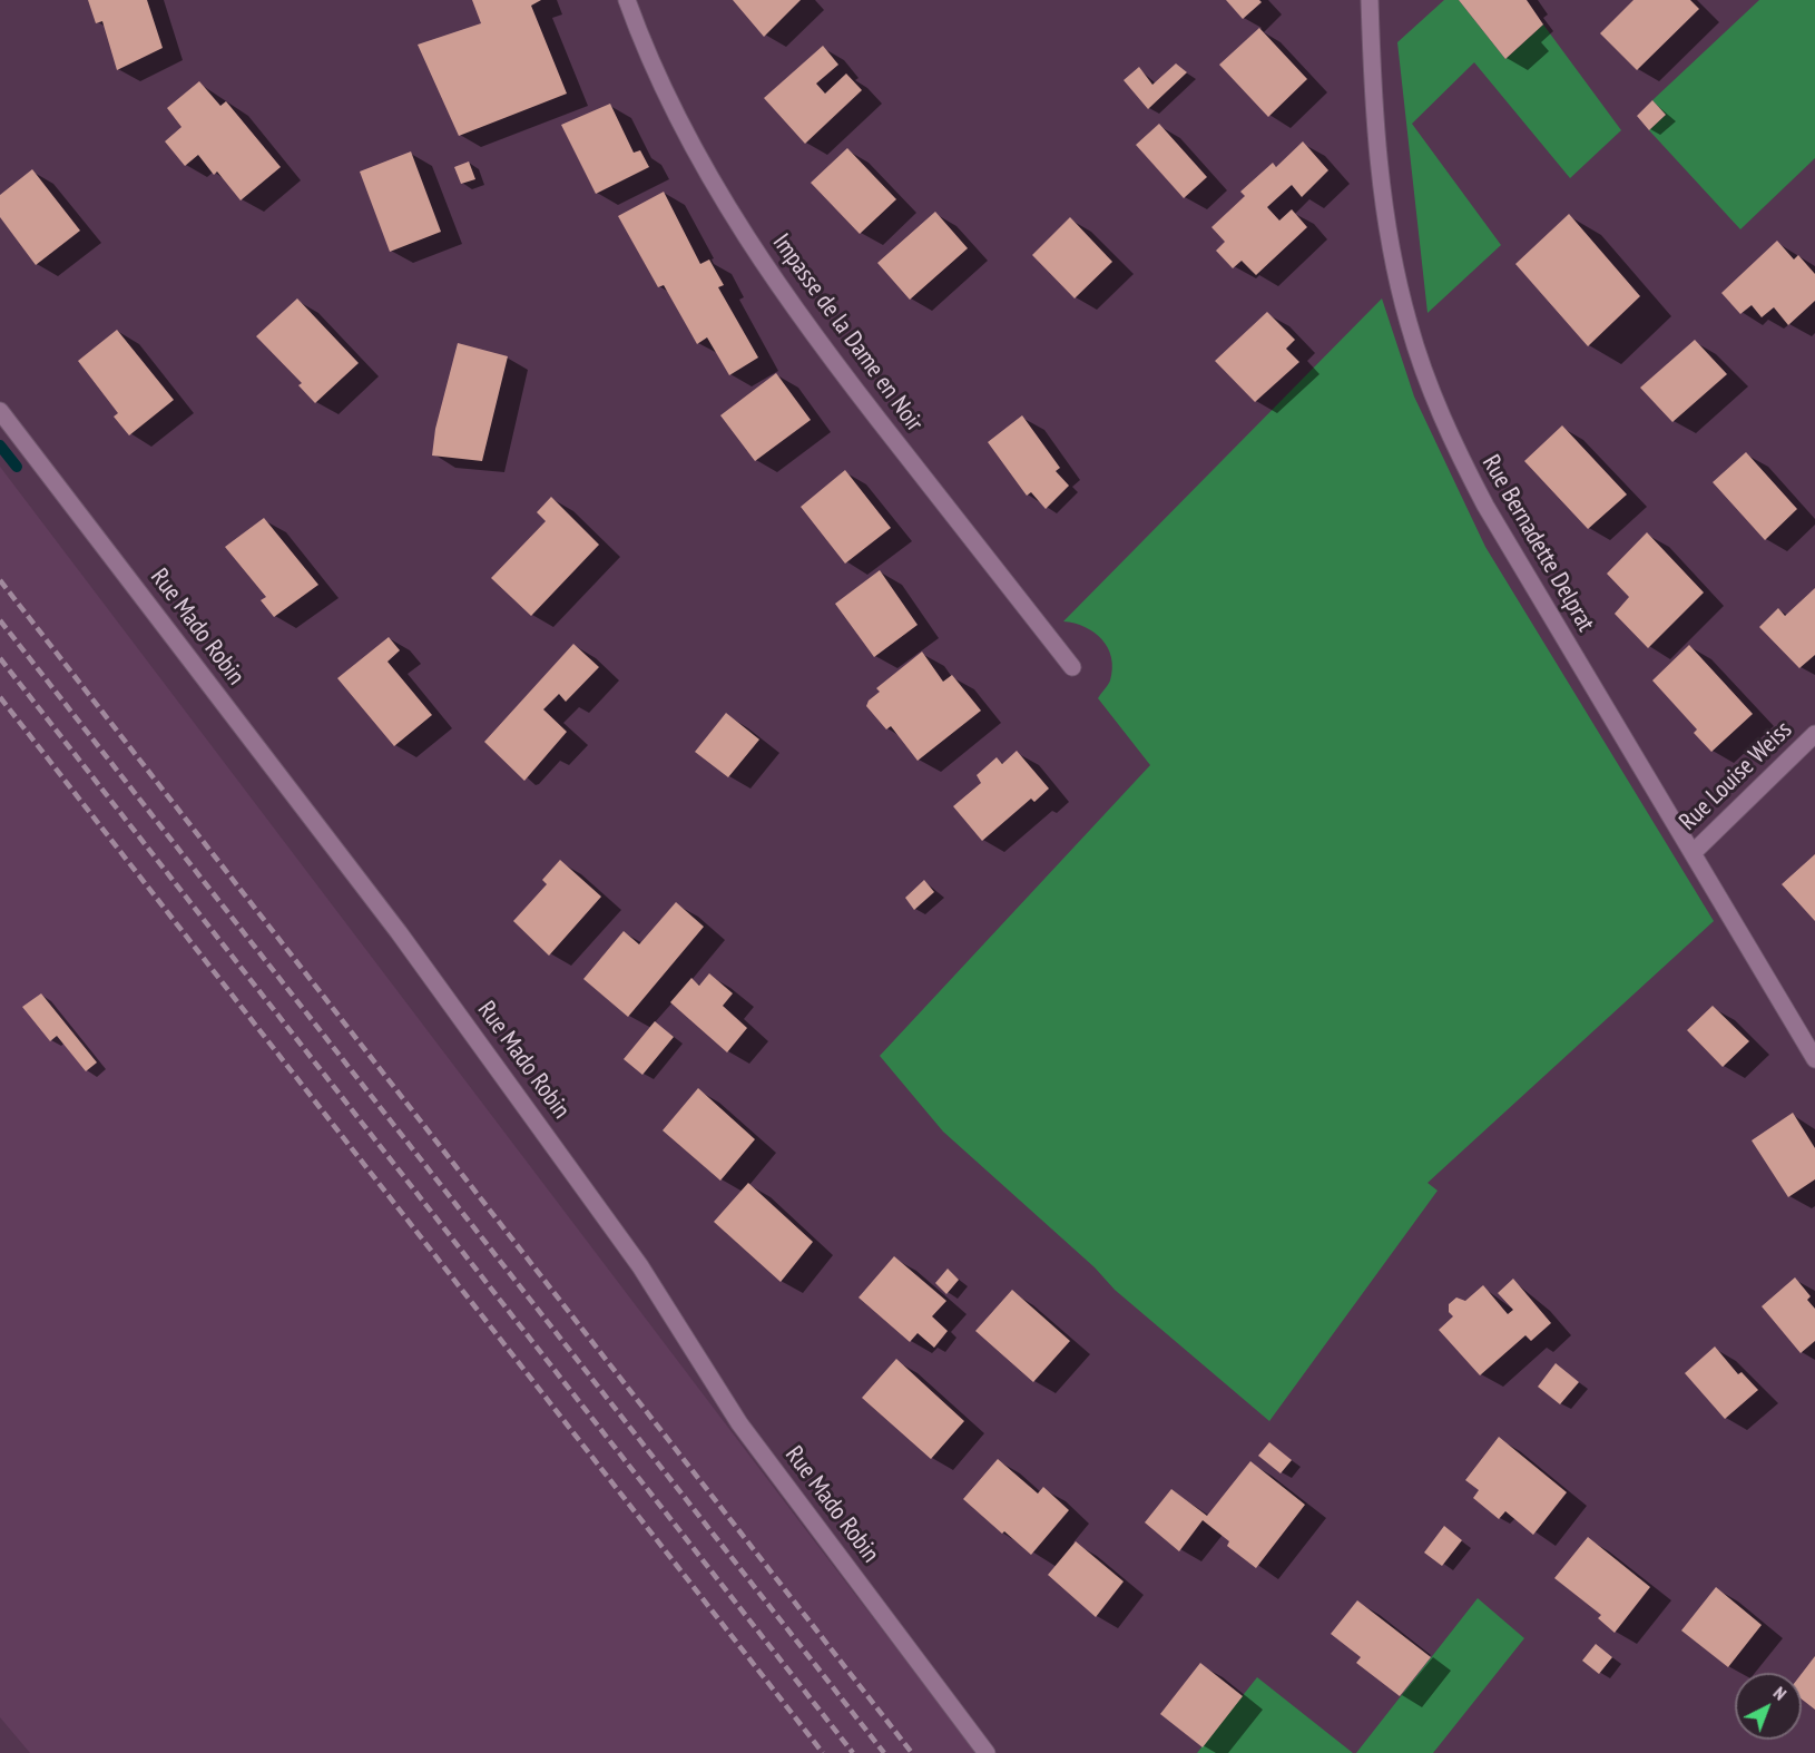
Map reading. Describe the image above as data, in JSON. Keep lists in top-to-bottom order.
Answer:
{
  "streets": {
    "street": [
      "Impasse de la Dame en Noir",
      "Rue Bernadette Delprat",
      "Rue Mado Robin",
      "Rue Louise Weiss"
    ]
  },
  "crossings": [
    ["Rue Bernadette Delprat", "Rue Louise Weiss"]
  ],
  "north": "top right"
}
